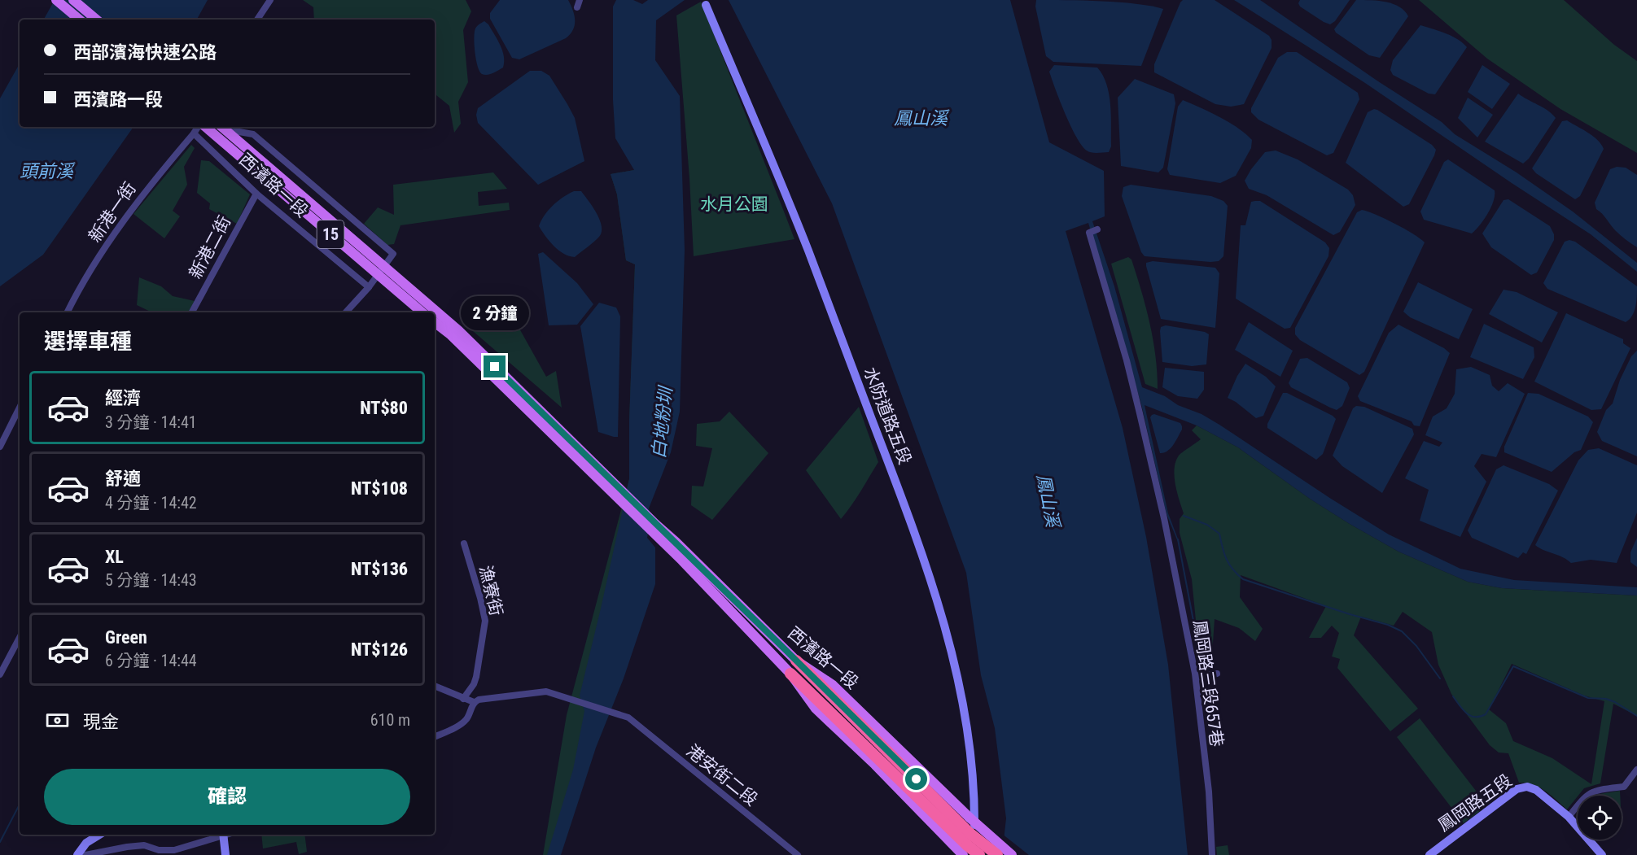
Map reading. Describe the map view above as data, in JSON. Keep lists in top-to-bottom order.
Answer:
{
  "streets": {
    "main road": ["西濱路一段", "15"],
    "street": [
      "新港一街",
      "新港二街",
      "水防道路五段",
      "漁寮街",
      "鳳岡路三段657巷",
      "港安街二段",
      "鳳岡路五段"
    ]
  },
  "crossings": [
    ["西濱路一段", "新港一街"],
    ["西濱路一段", "15"],
    ["西濱路一段", "新港二街"]
  ],
  "water": ["鳳山溪", "頭前溪", "白地粉圳"],
  "parks": ["水月公園"],
  "page": {
    "banner": ["西部濱海快速公路", "西濱路一段"],
    "bubble": "2 分鐘",
    "heading": "選擇車種",
    "list": [
      {
        "name": "經濟",
        "note": "3 分鐘 · 14:41",
        "value": "NT$80"
      },
      {
        "name": "舒適",
        "note": "4 分鐘 · 14:42",
        "value": "NT$108"
      },
      {
        "name": "XL",
        "note": "5 分鐘 · 14:43",
        "value": "NT$136"
      },
      {
        "name": "Green",
        "note": "6 分鐘 · 14:44",
        "value": "NT$126"
      }
    ],
    "pay": ["現金", "610 m"],
    "buttons": "確認"
  }
}
